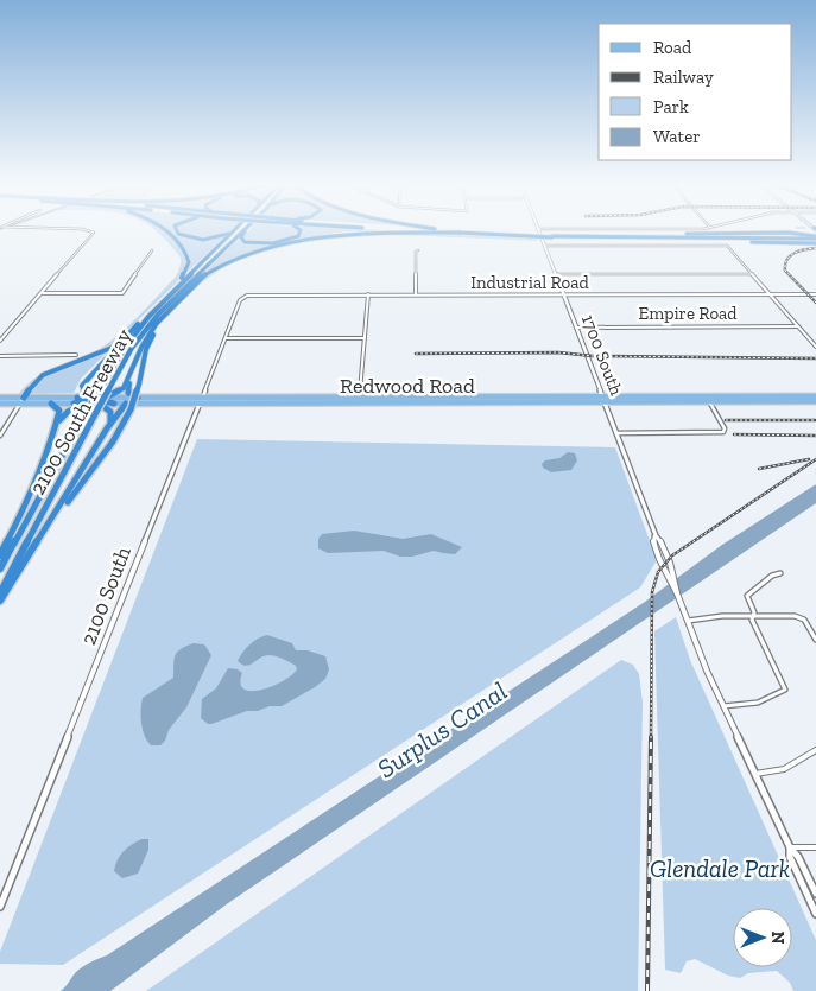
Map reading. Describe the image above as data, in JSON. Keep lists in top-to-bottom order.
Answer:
{
  "streets": {
    "highway": ["2100 South Freeway"],
    "main road": ["Redwood Road"],
    "street": [
      "Industrial Road",
      "Empire Road",
      "1700 South",
      "2100 South"
    ]
  },
  "crossings": [
    ["Industrial Road", "1700 South"],
    ["Industrial Road", "2100 South"],
    ["Empire Road", "1700 South"],
    ["1700 South", "Redwood Road"],
    ["Redwood Road", "2100 South"]
  ],
  "water": ["Surplus Canal"],
  "parks": ["Glendale Park"],
  "legend": [
    "Road",
    "Railway",
    "Park",
    "Water"
  ],
  "north": "right"
}
